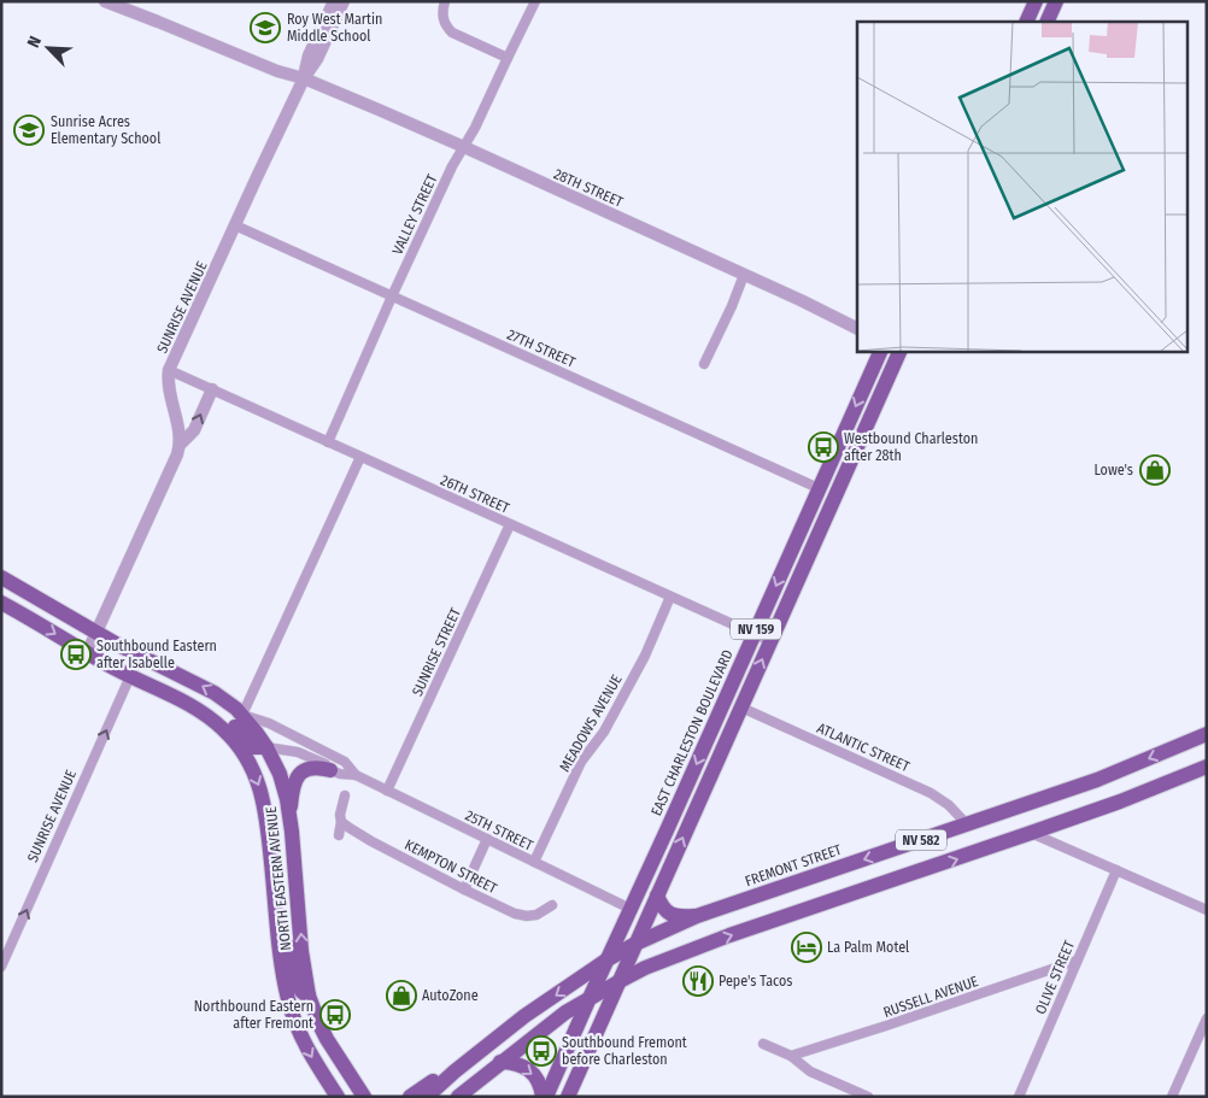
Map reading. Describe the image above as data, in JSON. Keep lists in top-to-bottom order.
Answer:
{
  "streets": {
    "main road": [
      "NV 159",
      "EAST CHARLESTON BOULEVARD",
      "NV 582",
      "FREMONT STREET",
      "NORTH EASTERN AVENUE"
    ],
    "street": [
      "28TH STREET",
      "VALLEY STREET",
      "SUNRISE AVENUE",
      "27TH STREET",
      "26TH STREET",
      "SUNRISE STREET",
      "MEADOWS AVENUE",
      "ATLANTIC STREET",
      "25TH STREET",
      "KEMPTON STREET",
      "OLIVE STREET",
      "RUSSELL AVENUE"
    ]
  },
  "crossings": [
    ["28TH STREET", "VALLEY STREET"],
    ["28TH STREET", "SUNRISE AVENUE"],
    ["VALLEY STREET", "27TH STREET"],
    ["VALLEY STREET", "26TH STREET"],
    ["SUNRISE AVENUE", "27TH STREET"],
    ["SUNRISE AVENUE", "26TH STREET"],
    ["SUNRISE AVENUE", "NORTH EASTERN AVENUE"],
    ["27TH STREET", "NV 159"],
    ["27TH STREET", "EAST CHARLESTON BOULEVARD"],
    ["26TH STREET", "NV 159"],
    ["26TH STREET", "SUNRISE STREET"],
    ["26TH STREET", "MEADOWS AVENUE"],
    ["26TH STREET", "EAST CHARLESTON BOULEVARD"],
    ["NV 159", "ATLANTIC STREET"],
    ["SUNRISE STREET", "25TH STREET"],
    ["MEADOWS AVENUE", "25TH STREET"],
    ["EAST CHARLESTON BOULEVARD", "25TH STREET"],
    ["EAST CHARLESTON BOULEVARD", "NV 582"],
    ["EAST CHARLESTON BOULEVARD", "FREMONT STREET"],
    ["ATLANTIC STREET", "FREMONT STREET"],
    ["25TH STREET", "NORTH EASTERN AVENUE"],
    ["OLIVE STREET", "RUSSELL AVENUE"]
  ],
  "one_way": ["SUNRISE AVENUE"],
  "places": {
    "school or university": ["Roy West Martin Middle School", "Sunrise Acres Elementary School"],
    "bus stop": [
      "Westbound Charleston after 28th",
      "Southbound Eastern after Isabelle",
      "Northbound Eastern after Fremont",
      "Southbound Fremont before Charleston"
    ],
    "shop": ["Lowe's", "AutoZone"],
    "hotel": ["La Palm Motel"],
    "restaurant": ["Pepe's Tacos"]
  },
  "north": "top left"
}
